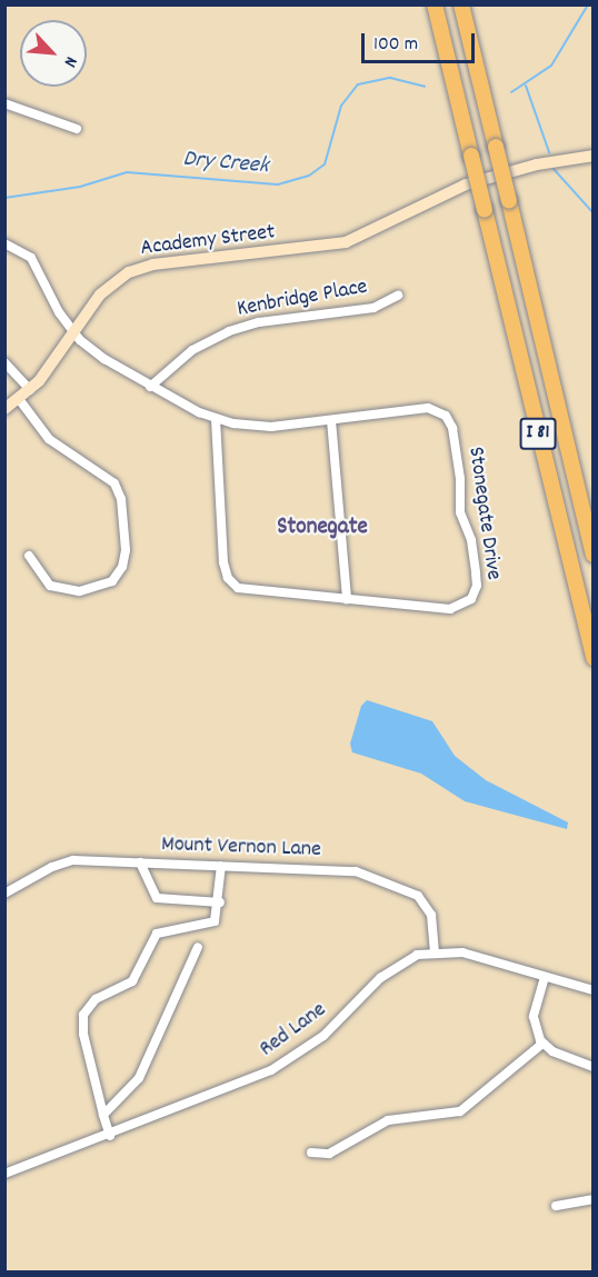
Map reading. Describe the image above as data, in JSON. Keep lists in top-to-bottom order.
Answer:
{
  "streets": {
    "highway": ["I 81"],
    "street": [
      "Academy Street",
      "Kenbridge Place",
      "Stonegate Drive",
      "Mount Vernon Lane",
      "Red Lane"
    ]
  },
  "crossings": [
    ["Academy Street", "Stonegate Drive"],
    ["Kenbridge Place", "Stonegate Drive"],
    ["Mount Vernon Lane", "Red Lane"]
  ],
  "districts": ["Stonegate"],
  "water": ["Dry Creek"],
  "scale_bar": "100 m",
  "north": "bottom right"
}
